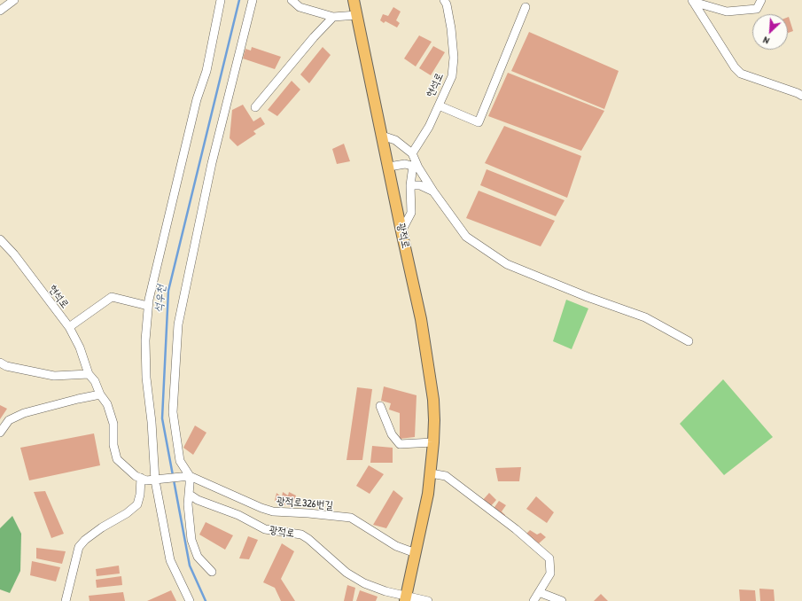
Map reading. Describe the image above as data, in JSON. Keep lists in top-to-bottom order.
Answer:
{
  "streets": {
    "main road": ["광적로"],
    "street": ["현석로", "광적로326번길"]
  },
  "crossings": [
    ["광적로", "광적로326번길"]
  ],
  "water": ["석우천"],
  "north": "bottom left"
}
